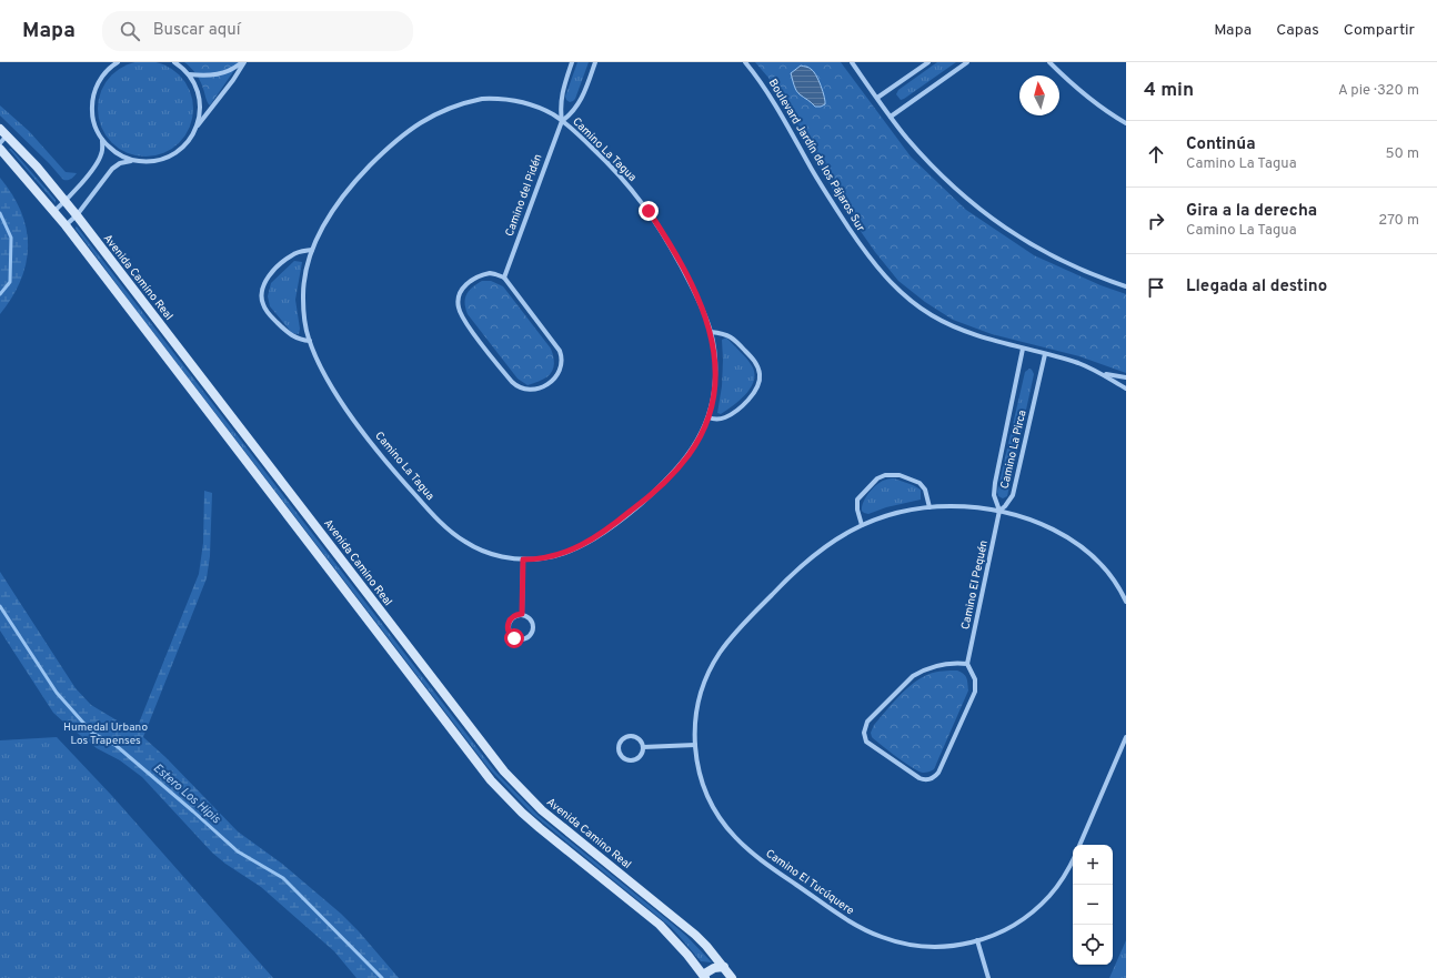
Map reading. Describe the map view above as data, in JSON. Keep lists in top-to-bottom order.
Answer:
{
  "streets": {
    "main road": ["Avenida Camino Real"],
    "street": [
      "Camino La Tagua",
      "Boulevard Jardín de los Pájaros Sur",
      "Camino del Pidén",
      "Camino La Pirca",
      "Camino El Pequén",
      "Camino El Tucúquere"
    ]
  },
  "crossings": [
    ["Camino La Tagua", "Camino del Pidén"],
    ["Boulevard Jardín de los Pájaros Sur", "Camino La Pirca"],
    ["Camino La Pirca", "Camino El Pequén"],
    ["Camino La Pirca", "Camino El Tucúquere"],
    ["Camino El Pequén", "Camino El Tucúquere"]
  ],
  "water": ["Estero Los Hipis"],
  "parks": ["Humedal Urbano Los Trapenses"],
  "north": "top",
  "page": {
    "header": "Mapa",
    "search": "Buscar aquí",
    "nav": ["Mapa", "Capas", "Compartir"],
    "heading": ["4 min", "A pie · 320 m"],
    "list": [
      ["Continúa", "Camino La Tagua", "50 m"],
      ["Gira a la derecha", "Camino La Tagua", "270 m"],
      "Llegada al destino"
    ],
    "map_buttons": ["+", "−"]
  }
}
